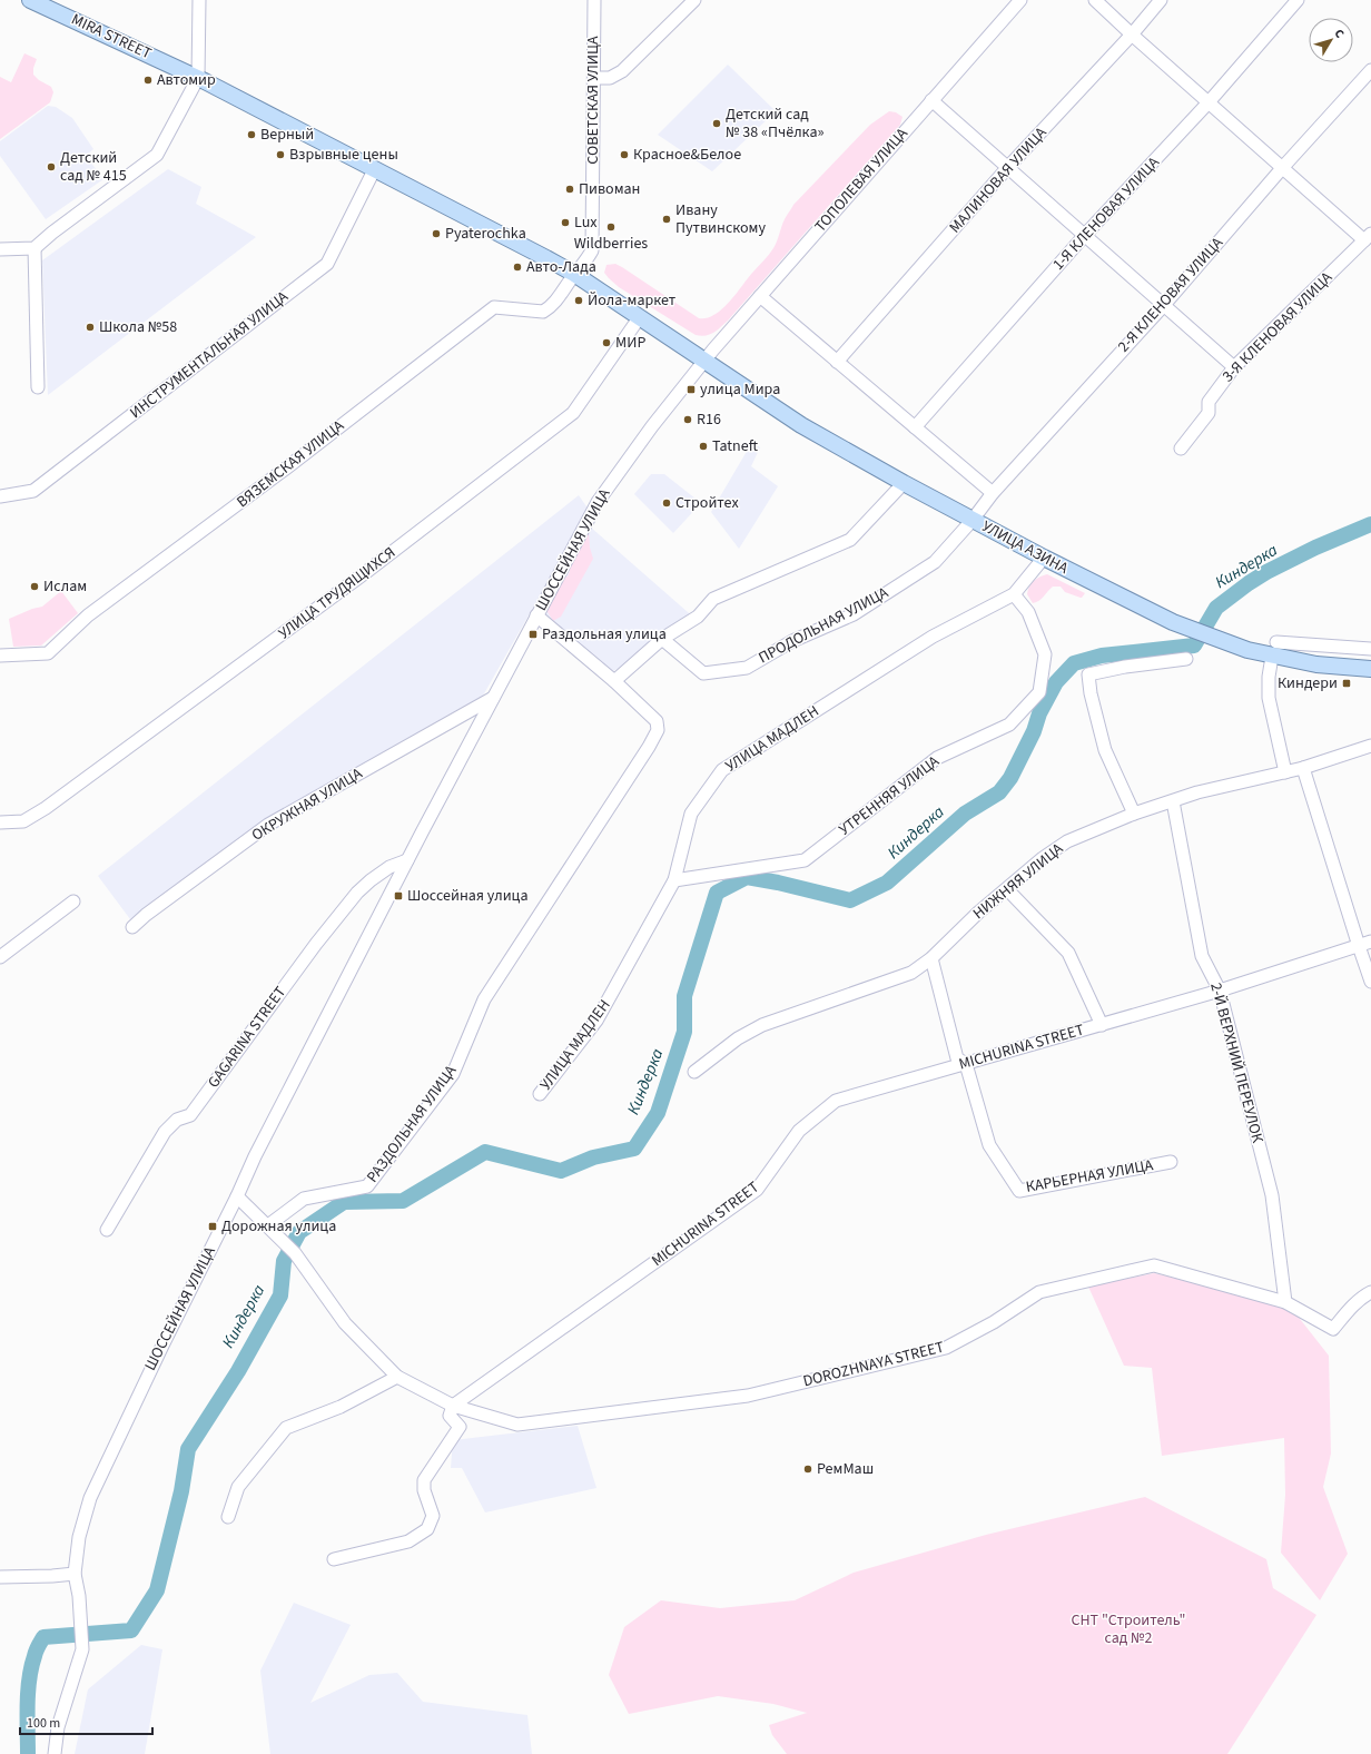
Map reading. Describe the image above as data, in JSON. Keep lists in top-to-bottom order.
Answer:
{
  "streets": {
    "main road": ["MIRA STREET", "УЛИЦА АЗИНА"],
    "street": [
      "СОВЕТСКАЯ УЛИЦА",
      "ТОПОЛЕВАЯ УЛИЦА",
      "МАЛИНОВАЯ УЛИЦА",
      "1-Я КЛЕНОВАЯ УЛИЦА",
      "2-Я КЛЕНОВАЯ УЛИЦА",
      "3-Я КЛЕНОВАЯ УЛИЦА",
      "ИНСТРУМЕНТАЛЬНАЯ УЛИЦА",
      "ВЯЗЕМСКАЯ УЛИЦА",
      "ШОССЕЙНАЯ УЛИЦА",
      "УЛИЦА ТРУДЯЩИХСЯ",
      "ПРОДОЛЬНАЯ УЛИЦА",
      "УЛИЦА МАДЛЕН",
      "УТРЕННЯЯ УЛИЦА",
      "ОКРУЖНАЯ УЛИЦА",
      "НИЖНЯЯ УЛИЦА",
      "GAGARINA STREET",
      "MICHURINA STREET",
      "2-Й ВЕРХНИЙ ПЕРЕУЛОК",
      "РАЗДОЛЬНАЯ УЛИЦА",
      "КАРЬЕРНАЯ УЛИЦА",
      "DOROZHNAYA STREET"
    ]
  },
  "crossings": [
    ["MIRA STREET", "СОВЕТСКАЯ УЛИЦА"],
    ["MIRA STREET", "ТОПОЛЕВАЯ УЛИЦА"],
    ["MIRA STREET", "ИНСТРУМЕНТАЛЬНАЯ УЛИЦА"],
    ["MIRA STREET", "ВЯЗЕМСКАЯ УЛИЦА"],
    ["MIRA STREET", "УЛИЦА АЗИНА"],
    ["MIRA STREET", "ШОССЕЙНАЯ УЛИЦА"],
    ["MIRA STREET", "УЛИЦА ТРУДЯЩИХСЯ"],
    ["СОВЕТСКАЯ УЛИЦА", "ВЯЗЕМСКАЯ УЛИЦА"],
    ["ТОПОЛЕВАЯ УЛИЦА", "УЛИЦА АЗИНА"],
    ["ТОПОЛЕВАЯ УЛИЦА", "ШОССЕЙНАЯ УЛИЦА"],
    ["2-Я КЛЕНОВАЯ УЛИЦА", "УЛИЦА АЗИНА"],
    ["2-Я КЛЕНОВАЯ УЛИЦА", "ПРОДОЛЬНАЯ УЛИЦА"],
    ["УЛИЦА АЗИНА", "ШОССЕЙНАЯ УЛИЦА"],
    ["УЛИЦА АЗИНА", "ПРОДОЛЬНАЯ УЛИЦА"],
    ["УЛИЦА АЗИНА", "УЛИЦА МАДЛЕН"],
    ["ШОССЕЙНАЯ УЛИЦА", "ОКРУЖНАЯ УЛИЦА"],
    ["ШОССЕЙНАЯ УЛИЦА", "GAGARINA STREET"],
    ["ШОССЕЙНАЯ УЛИЦА", "РАЗДОЛЬНАЯ УЛИЦА"],
    ["ШОССЕЙНАЯ УЛИЦА", "DOROZHNAYA STREET"],
    ["УЛИЦА МАДЛЕН", "УТРЕННЯЯ УЛИЦА"],
    ["НИЖНЯЯ УЛИЦА", "2-Й ВЕРХНИЙ ПЕРЕУЛОК"],
    ["НИЖНЯЯ УЛИЦА", "КАРЬЕРНАЯ УЛИЦА"],
    ["MICHURINA STREET", "2-Й ВЕРХНИЙ ПЕРЕУЛОК"],
    ["MICHURINA STREET", "КАРЬЕРНАЯ УЛИЦА"],
    ["MICHURINA STREET", "DOROZHNAYA STREET"],
    ["2-Й ВЕРХНИЙ ПЕРЕУЛОК", "DOROZHNAYA STREET"],
    ["РАЗДОЛЬНАЯ УЛИЦА", "DOROZHNAYA STREET"]
  ],
  "water": ["Киндерка"],
  "parks": ["СНТ \"Строитель\" сад №2"],
  "places": {
    "other": [
      "Автомир",
      "Детский сад № 38 «Пчёлка»",
      "Верный",
      "Взрывные цены",
      "Красное&Белое",
      "Детский сад № 415",
      "Пивоман",
      "Ивану Путвинскому",
      "Lux",
      "Wildberries",
      "Pyaterochka",
      "Авто-Лада",
      "Йола-маркет",
      "Школа №58",
      "МИР",
      "R16",
      "Tatneft",
      "Стройтех",
      "Ислам",
      "РемМаш"
    ],
    "transit": [
      "улица Мира",
      "Раздольная улица",
      "Киндери",
      "Шоссейная улица",
      "Дорожная улица"
    ]
  },
  "scale_bar": "100 m",
  "north": "top right"
}
